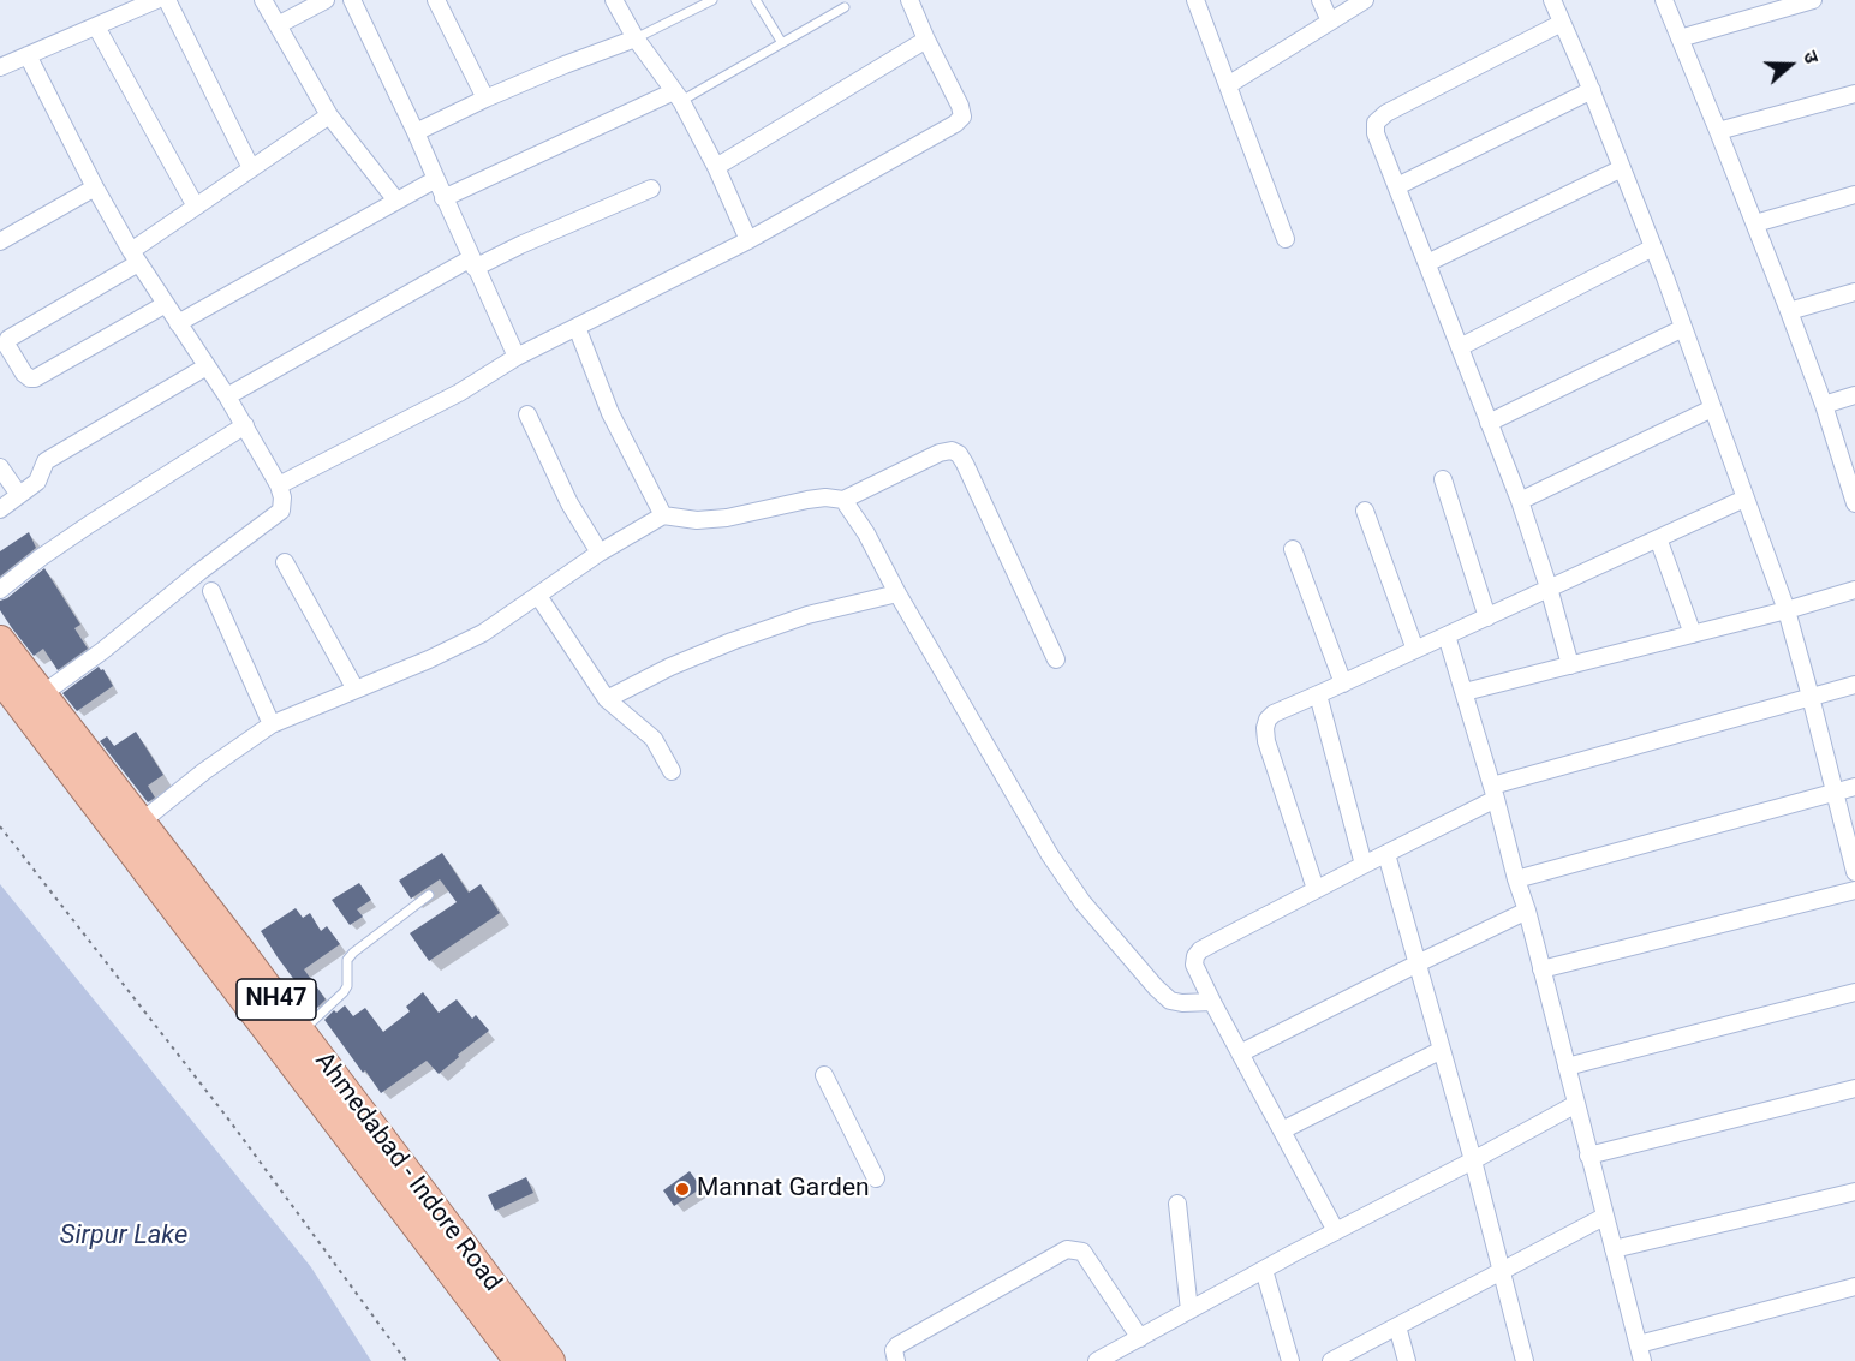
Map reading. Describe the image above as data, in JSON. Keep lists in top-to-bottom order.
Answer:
{
  "streets": {
    "highway": ["NH47", "Ahmedabad - Indore Road"]
  },
  "water": ["Sirpur Lake"],
  "places": ["Mannat Garden"],
  "north": "right"
}
